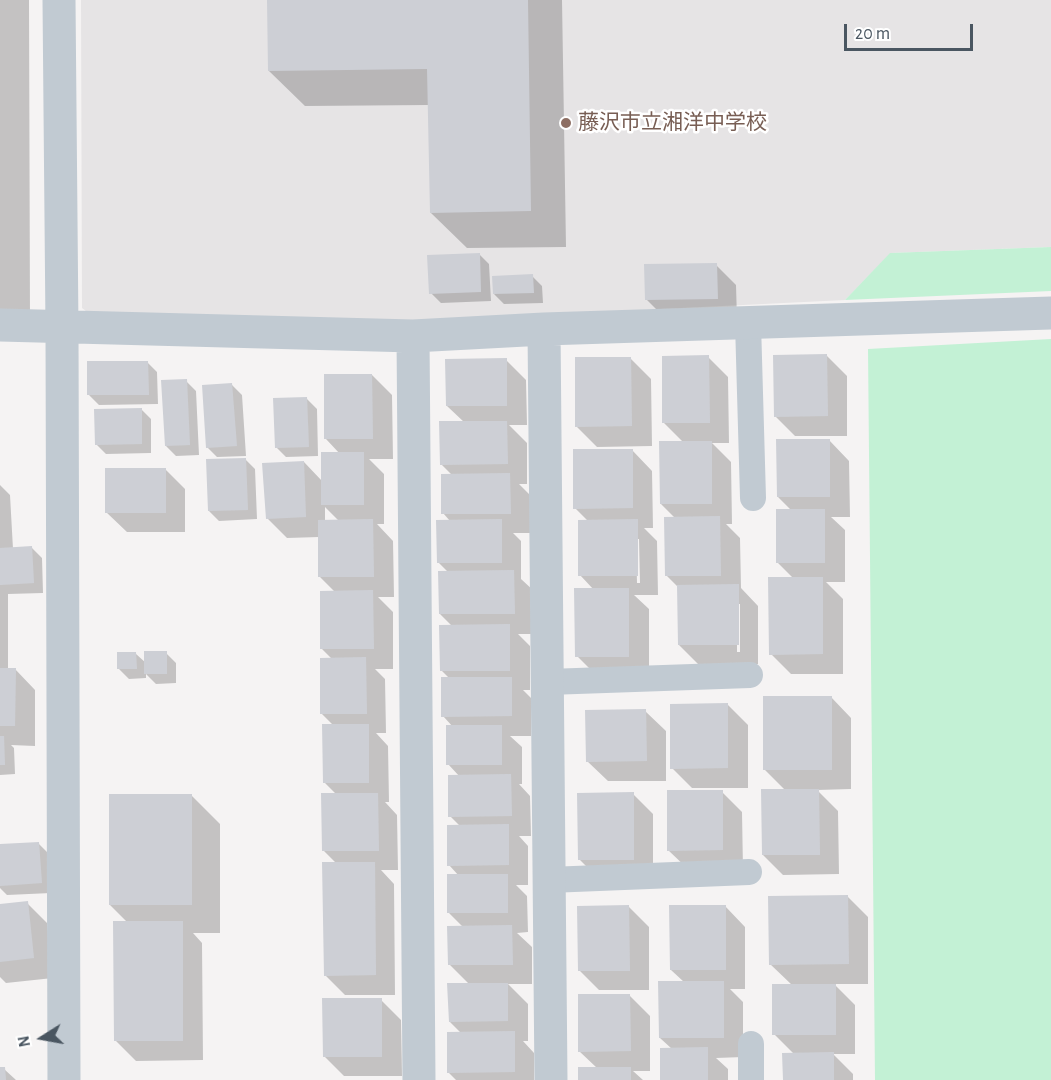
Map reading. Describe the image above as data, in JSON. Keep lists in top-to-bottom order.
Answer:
{
  "places": ["藤沢市立湘洋中学校"],
  "scale_bar": "20 m",
  "north": "left"
}
